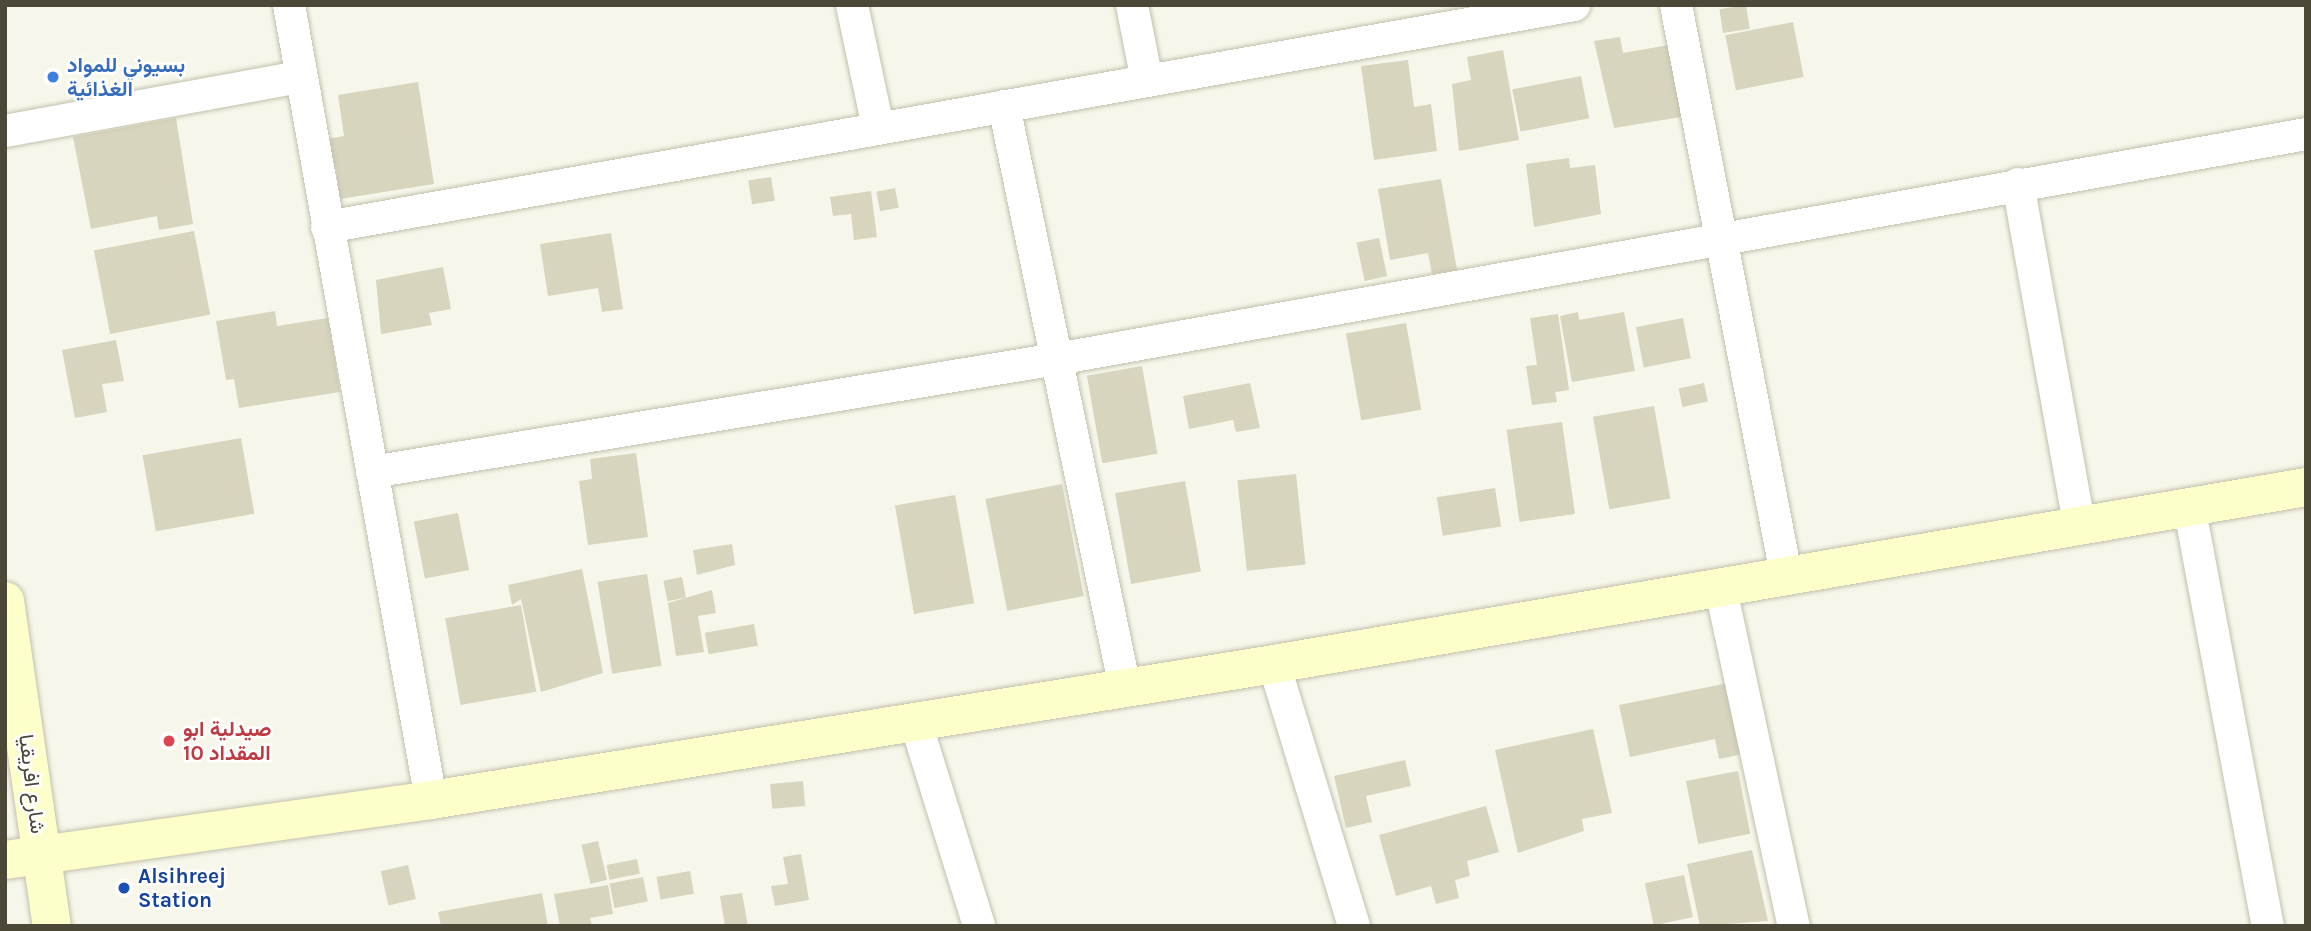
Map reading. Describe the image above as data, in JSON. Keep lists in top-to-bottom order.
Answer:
{
  "streets": {
    "street": ["شارع افريقيا"]
  },
  "places": ["بسيوني للمواد الغذائية", "صيدلية ابو المقداد 10", "Alsihreej Station"]
}
